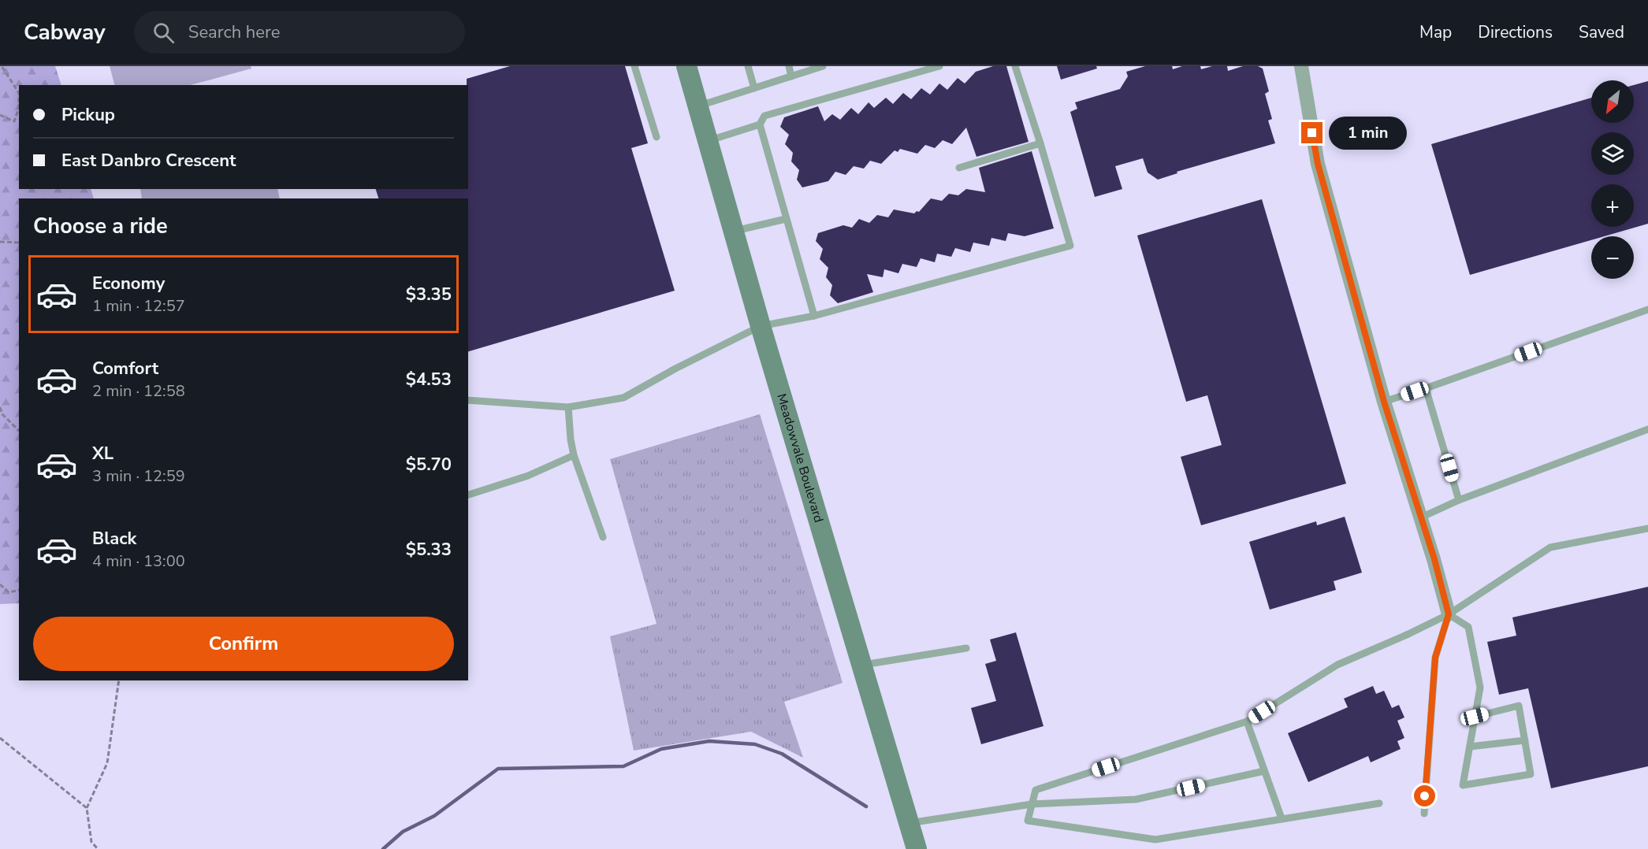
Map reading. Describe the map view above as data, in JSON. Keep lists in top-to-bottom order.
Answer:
{
  "streets": {
    "main road": ["Meadowvale Boulevard"]
  },
  "north": "bottom left",
  "page": {
    "header": "Cabway",
    "search": "Search here",
    "nav": ["Map", "Directions", "Saved"],
    "map_buttons": ["+", "−"],
    "banner": ["Pickup", "East Danbro Crescent"],
    "bubble": "1 min",
    "heading": "Choose a ride",
    "list": [
      {
        "name": "Economy",
        "note": "1 min · 12:57",
        "value": "$3.35"
      },
      {
        "name": "Comfort",
        "note": "2 min · 12:58",
        "value": "$4.53"
      },
      {
        "name": "XL",
        "note": "3 min · 12:59",
        "value": "$5.70"
      },
      {
        "name": "Black",
        "note": "4 min · 13:00",
        "value": "$5.33"
      }
    ],
    "buttons": "Confirm"
  }
}
